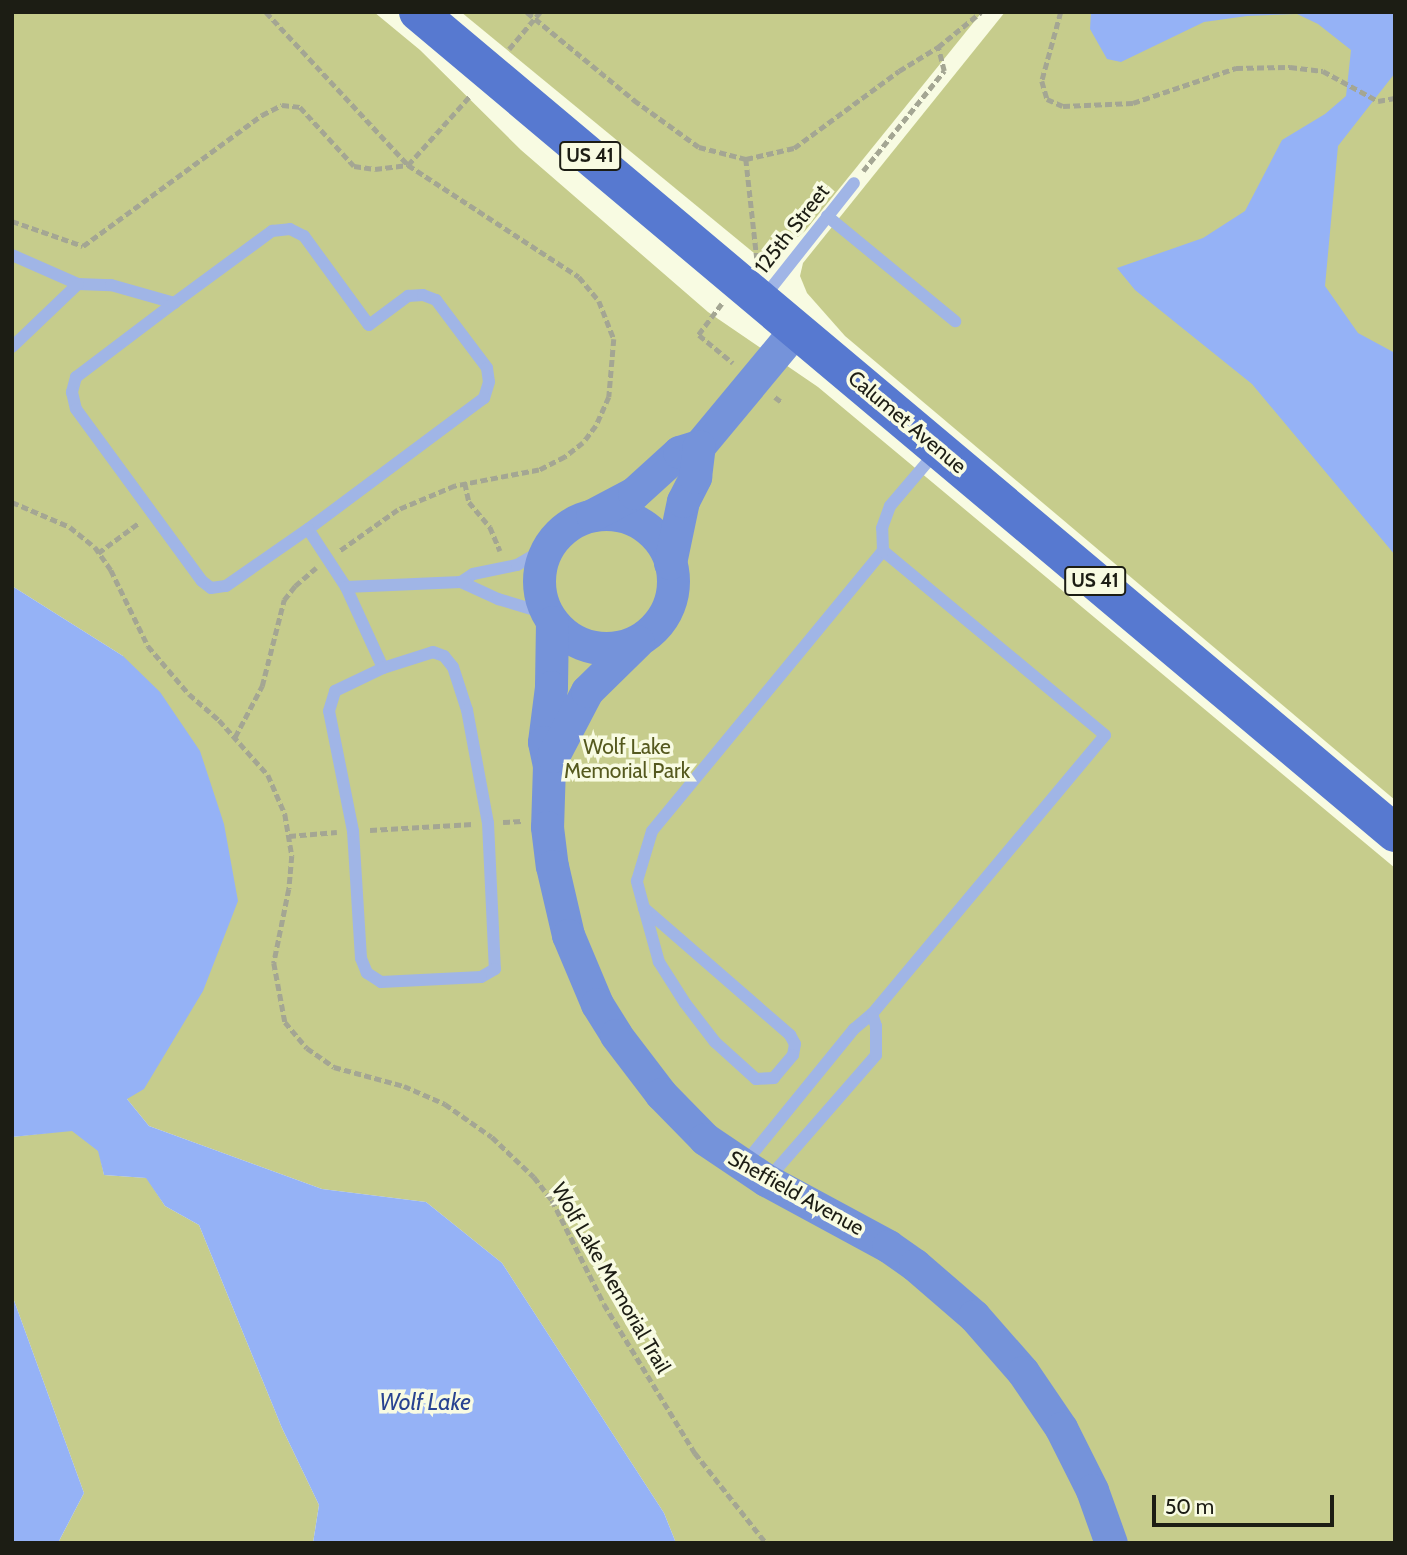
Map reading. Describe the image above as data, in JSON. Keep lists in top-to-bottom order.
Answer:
{
  "streets": {
    "main road": ["US 41", "Calumet Avenue", "Sheffield Avenue"],
    "lane": ["125th Street"],
    "path": ["Wolf Lake Memorial Trail"]
  },
  "crossings": [
    ["125th Street", "Calumet Avenue"]
  ],
  "water": ["Wolf Lake"],
  "parks": ["Wolf Lake Memorial Park"],
  "scale_bar": "50 m"
}
